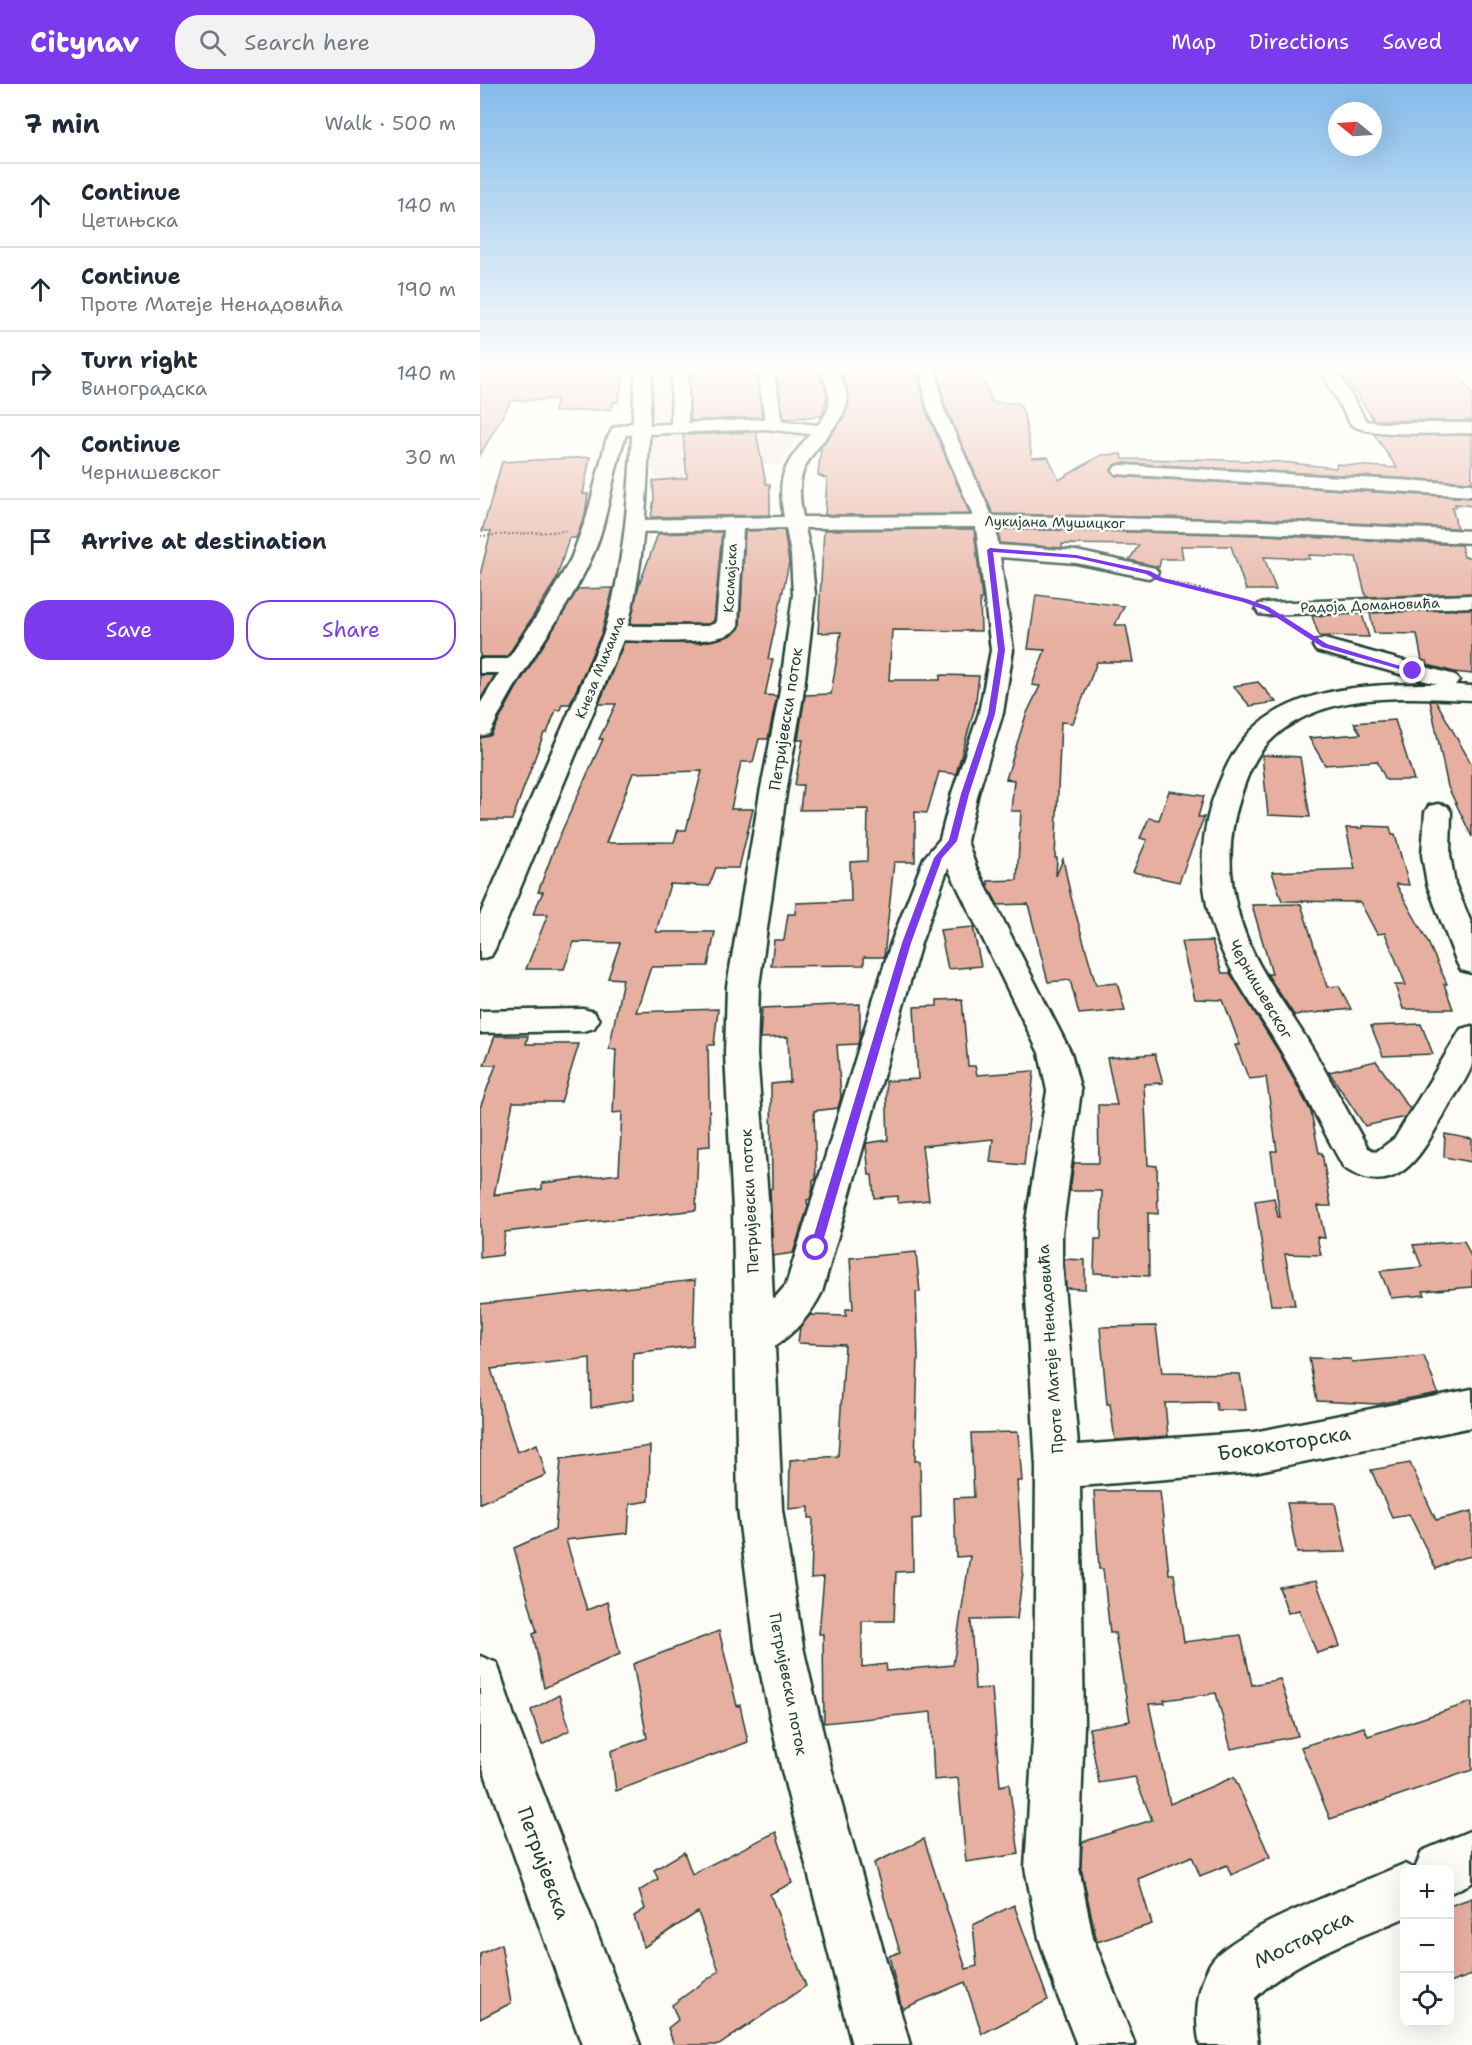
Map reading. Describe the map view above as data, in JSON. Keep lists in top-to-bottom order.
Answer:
{
  "streets": {
    "street": [
      "Лукијана Мушицког",
      "Космајска",
      "Радоја Домановића",
      "Кнеза Михаила",
      "Петријевски поток",
      "Чернишевског",
      "Проте Матеје Ненадовића",
      "Бококоторска",
      "Петријевска",
      "Мостарска"
    ]
  },
  "crossings": [
    ["Лукијана Мушицког", "Космајска"],
    ["Лукијана Мушицког", "Кнеза Михаила"],
    ["Лукијана Мушицког", "Петријевски поток"],
    ["Космајска", "Кнеза Михаила"],
    ["Проте Матеје Ненадовића", "Бококоторска"]
  ],
  "north": "left",
  "page": {
    "header": "Citynav",
    "search": "Search here",
    "nav": ["Map", "Directions", "Saved"],
    "heading": ["7 min", "Walk · 500 m"],
    "list": [
      ["Continue", "Цетињска", "140 m"],
      ["Continue", "Проте Матеје Ненадовића", "190 m"],
      ["Turn right", "Виноградска", "140 m"],
      ["Continue", "Чернишевског", "30 m"],
      "Arrive at destination"
    ],
    "buttons": ["Save", "Share"],
    "map_buttons": ["+", "−"]
  }
}
